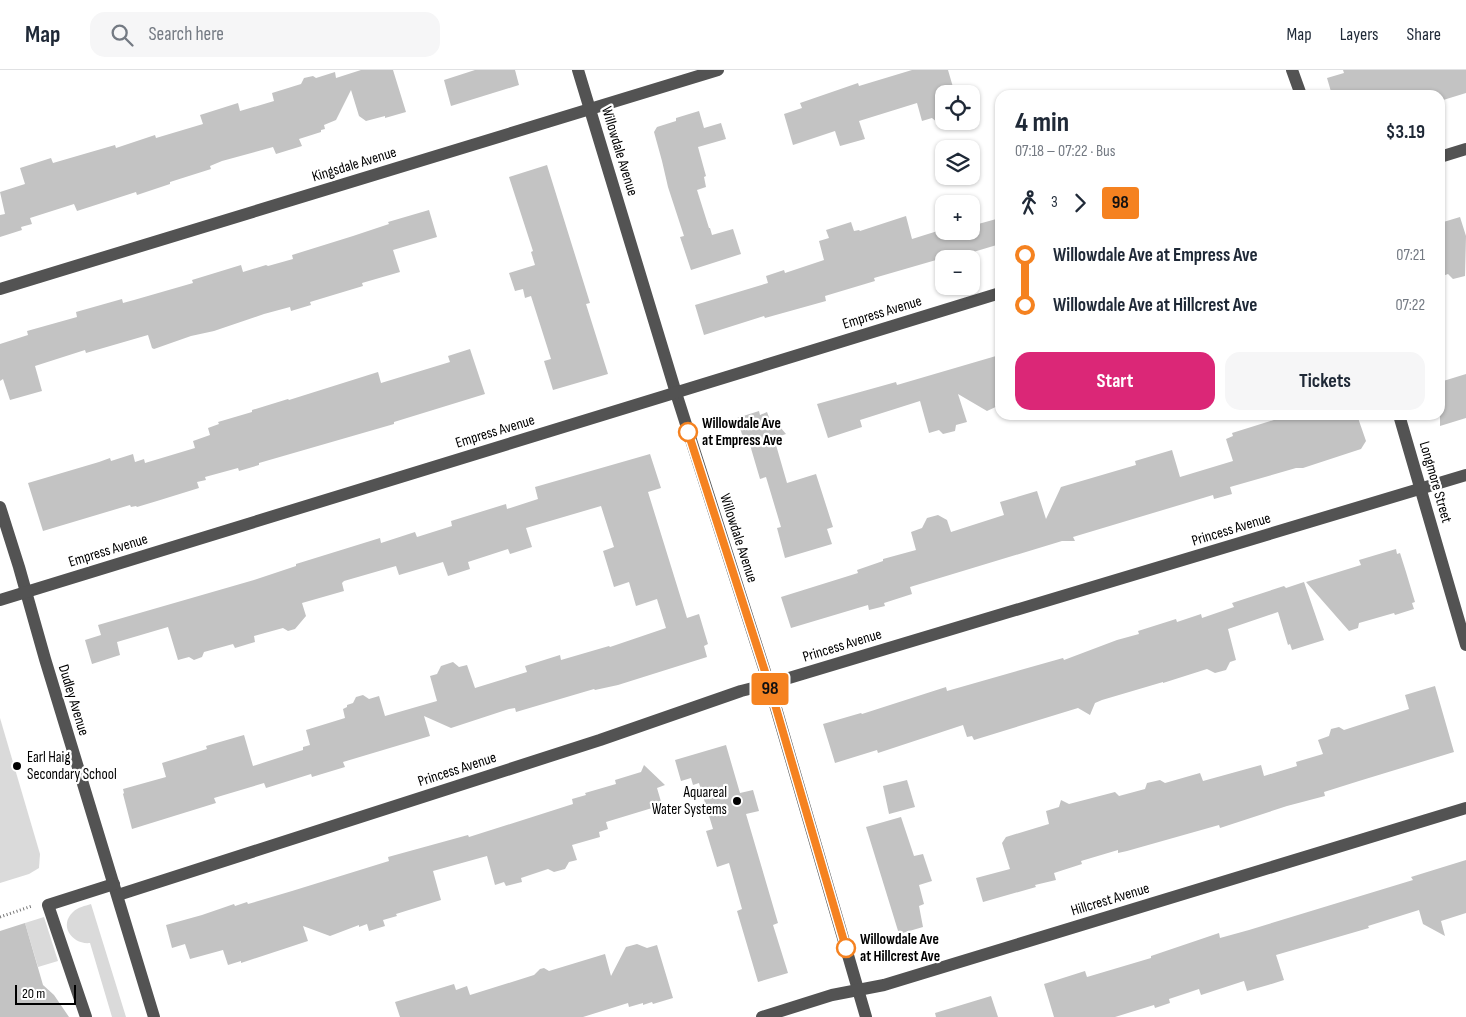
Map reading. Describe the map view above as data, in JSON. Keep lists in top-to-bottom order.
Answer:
{
  "streets": {
    "street": [
      "Willowdale Avenue",
      "Kingsdale Avenue",
      "Empress Avenue",
      "Longmore Street",
      "Princess Avenue",
      "Dudley Avenue",
      "Hillcrest Avenue"
    ]
  },
  "crossings": [
    ["Willowdale Avenue", "Kingsdale Avenue"],
    ["Willowdale Avenue", "Empress Avenue"],
    ["Willowdale Avenue", "Princess Avenue"],
    ["Willowdale Avenue", "Hillcrest Avenue"],
    ["Empress Avenue", "Dudley Avenue"],
    ["Longmore Street", "Princess Avenue"],
    ["Princess Avenue", "Dudley Avenue"]
  ],
  "places": [
    "Willowdale Ave at Empress Ave",
    "Earl Haig Secondary School",
    "Aquareal Water Systems",
    "Willowdale Ave at Hillcrest Ave"
  ],
  "lines": ["bus line 98"],
  "scale_bar": "20 m",
  "page": {
    "header": "Map",
    "search": "Search here",
    "nav": ["Map", "Layers", "Share"],
    "on_map": "98",
    "map_buttons": ["+", "−"],
    "heading": ["4 min", "07:18 – 07:22 · Bus", "$3.19"],
    "legs": ["3", "98"],
    "list": [
      {
        "name": "Willowdale Ave at Empress Ave",
        "value": "07:21"
      },
      {
        "name": "Willowdale Ave at Hillcrest Ave",
        "value": "07:22"
      }
    ],
    "buttons": ["Start", "Tickets"],
    "scale": "20 m"
  }
}
